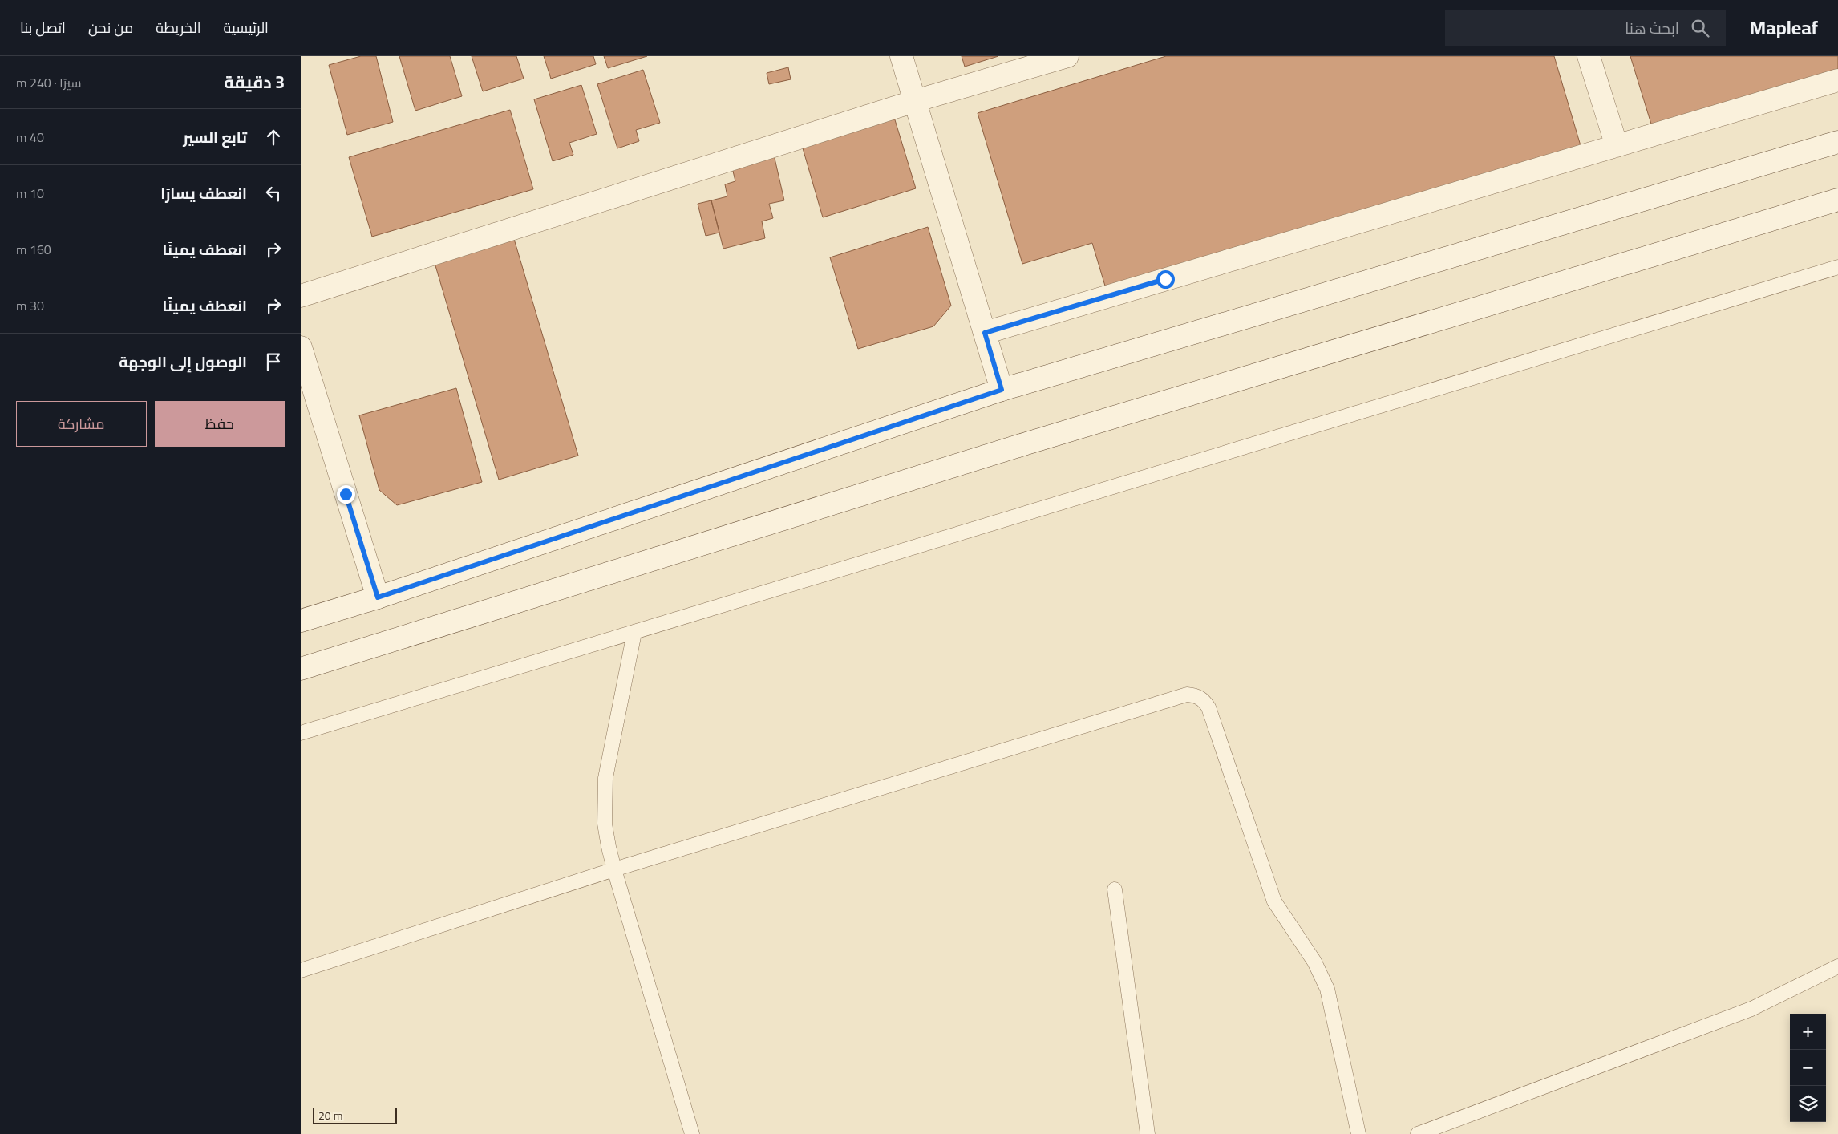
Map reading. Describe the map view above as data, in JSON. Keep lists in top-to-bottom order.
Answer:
{
  "scale_bar": "20 m",
  "page": {
    "header": "Mapleaf",
    "search": "ابحث هنا",
    "nav": [
      "الرئيسية",
      "الخريطة",
      "من نحن",
      "اتصل بنا"
    ],
    "heading": ["3 دقيقة", "سيرًا · 240 m"],
    "list": [
      ["تابع السير", "40 m"],
      ["انعطف يسارًا", "10 m"],
      ["انعطف يمينًا", "160 m"],
      ["انعطف يمينًا", "30 m"],
      "الوصول إلى الوجهة"
    ],
    "buttons": ["حفظ", "مشاركة"],
    "map_buttons": ["+", "−"],
    "scale": "20 m"
  }
}
